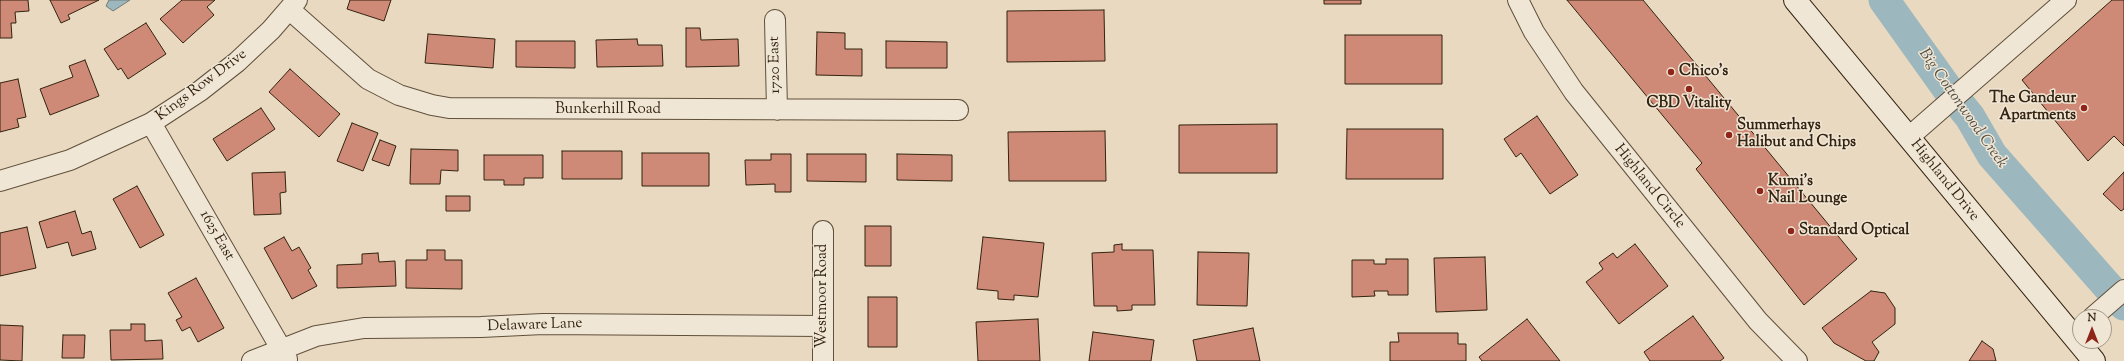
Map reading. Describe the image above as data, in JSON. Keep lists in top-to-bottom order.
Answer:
{
  "streets": {
    "main road": ["Highland Drive"],
    "street": [
      "1720 East",
      "Kings Row Drive",
      "Bunkerhill Road",
      "Highland Circle",
      "1625 East",
      "Westmoor Road",
      "Delaware Lane"
    ]
  },
  "crossings": [
    ["1720 East", "Bunkerhill Road"],
    ["Kings Row Drive", "Bunkerhill Road"],
    ["Kings Row Drive", "1625 East"],
    ["1625 East", "Delaware Lane"],
    ["Westmoor Road", "Delaware Lane"]
  ],
  "water": ["Big Cottonwood Creek"],
  "places": [
    "Chico's",
    "CBD Vitality",
    "The Gandeur Apartments",
    "Summerhays Halibut and Chips",
    "Kumi's Nail Lounge",
    "Standard Optical"
  ],
  "north": "top"
}
